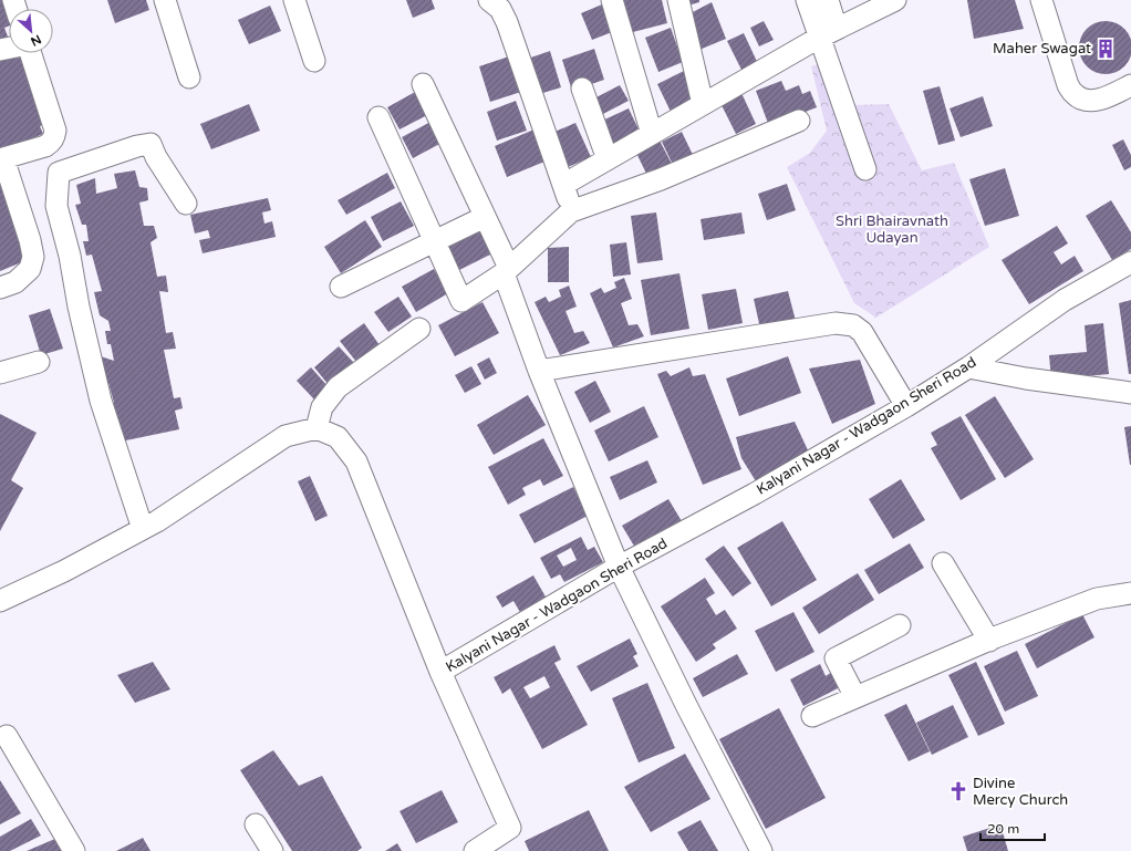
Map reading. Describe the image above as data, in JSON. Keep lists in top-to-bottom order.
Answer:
{
  "streets": {
    "street": ["Kalyani Nagar - Wadgaon Sheri Road"]
  },
  "parks": ["Shri Bhairavnath Udayan"],
  "places": {
    "building": ["Maher Swagat"],
    "church": ["Divine Mercy Church"]
  },
  "scale_bar": "20 m",
  "north": "bottom right"
}
